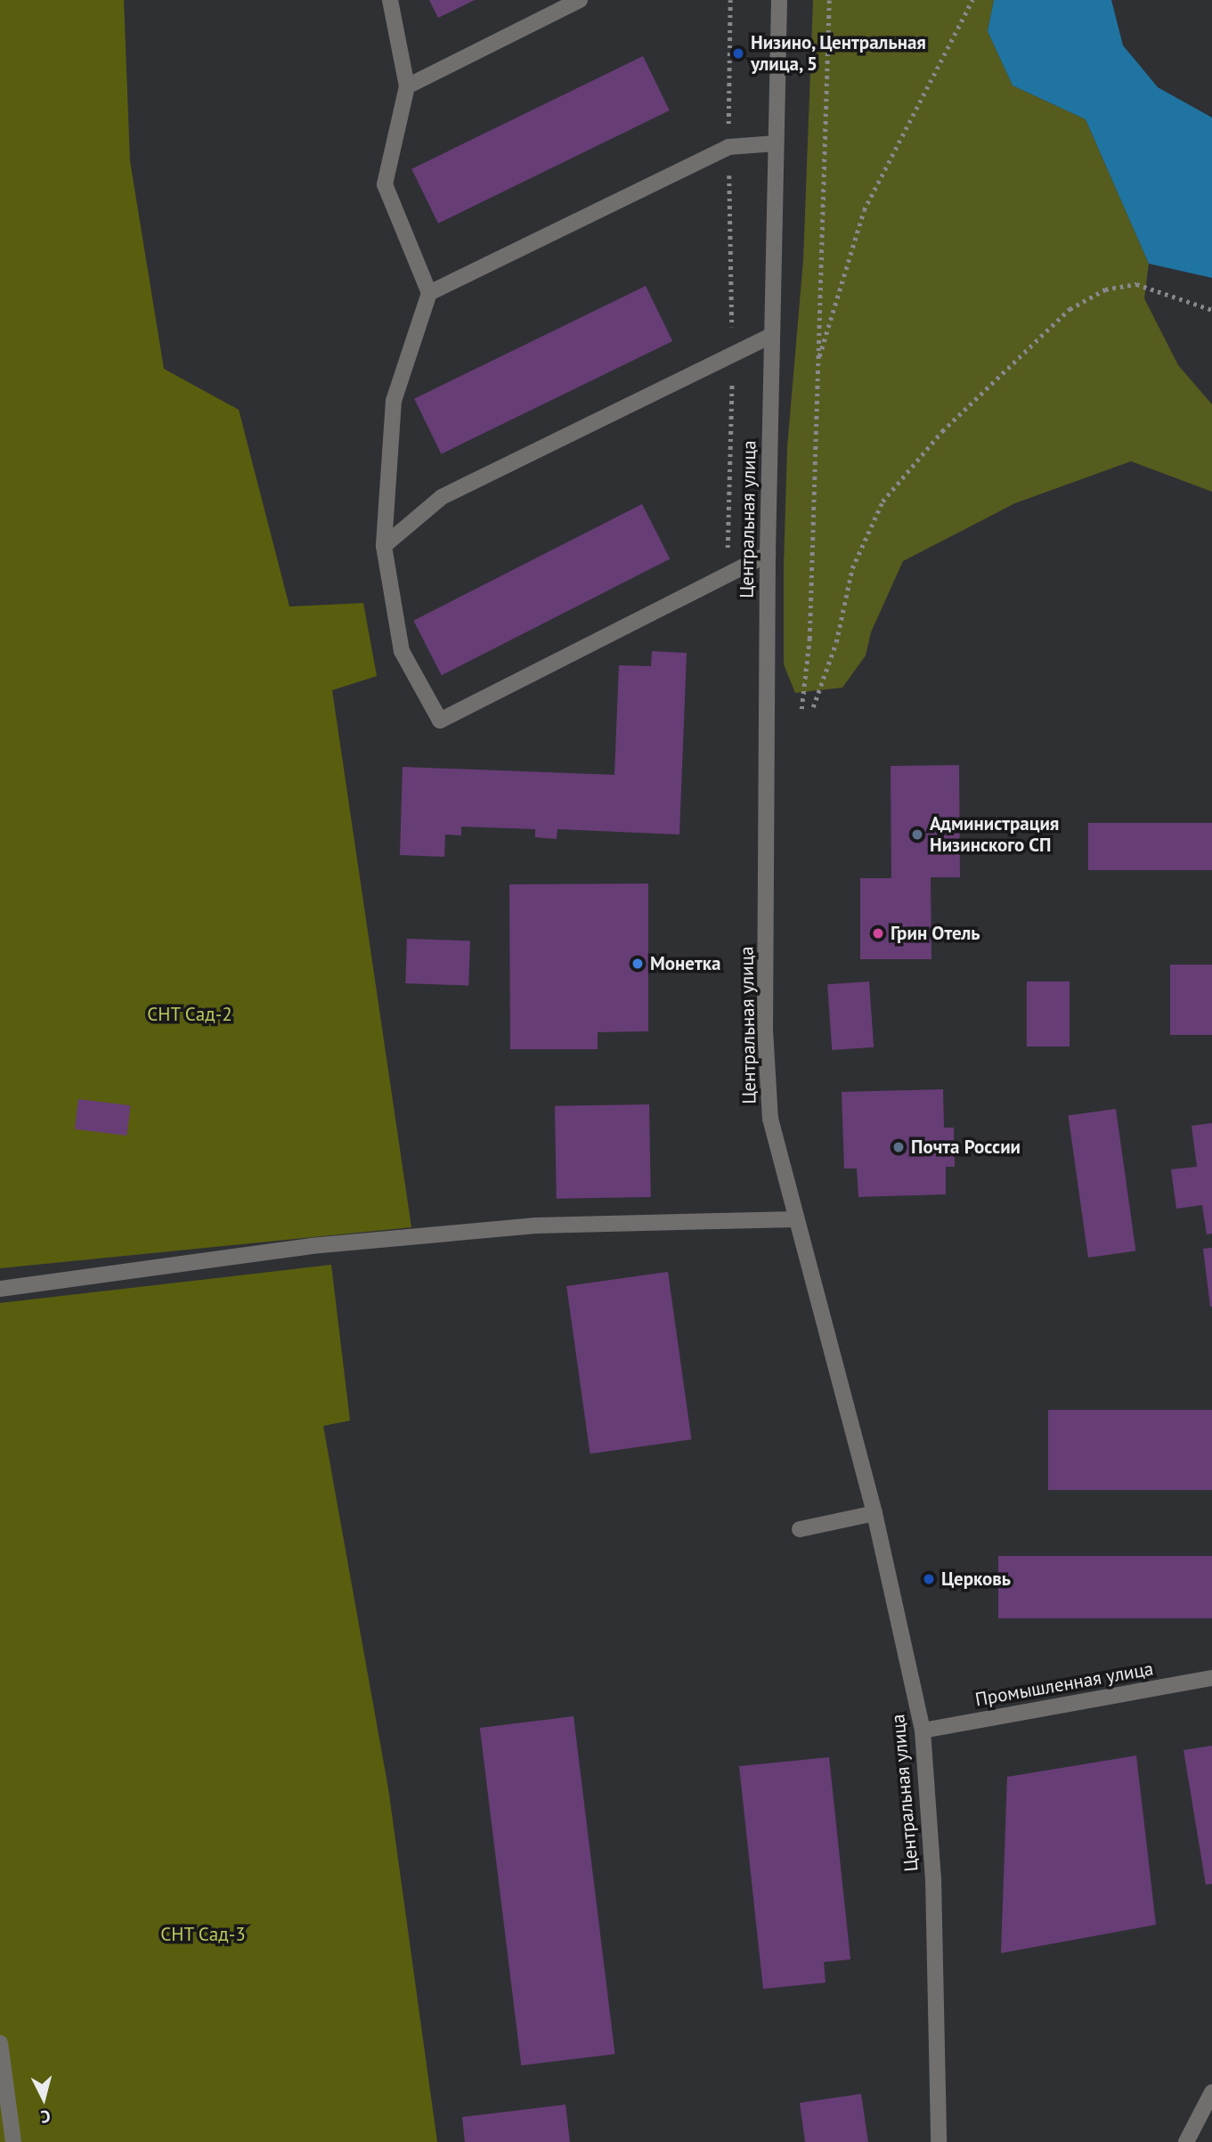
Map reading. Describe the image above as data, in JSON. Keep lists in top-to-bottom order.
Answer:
{
  "streets": {
    "street": ["Центральная улица", "Промышленная улица"]
  },
  "crossings": [
    ["Центральная улица", "Промышленная улица"]
  ],
  "parks": ["СНТ Сад-2", "СНТ Сад-3"],
  "places": [
    "Низино, Центральная улица, 5",
    "Администрация Низинского СП",
    "Грин Отель",
    "Монетка",
    "Почта России",
    "Церковь"
  ],
  "north": "bottom"
}
